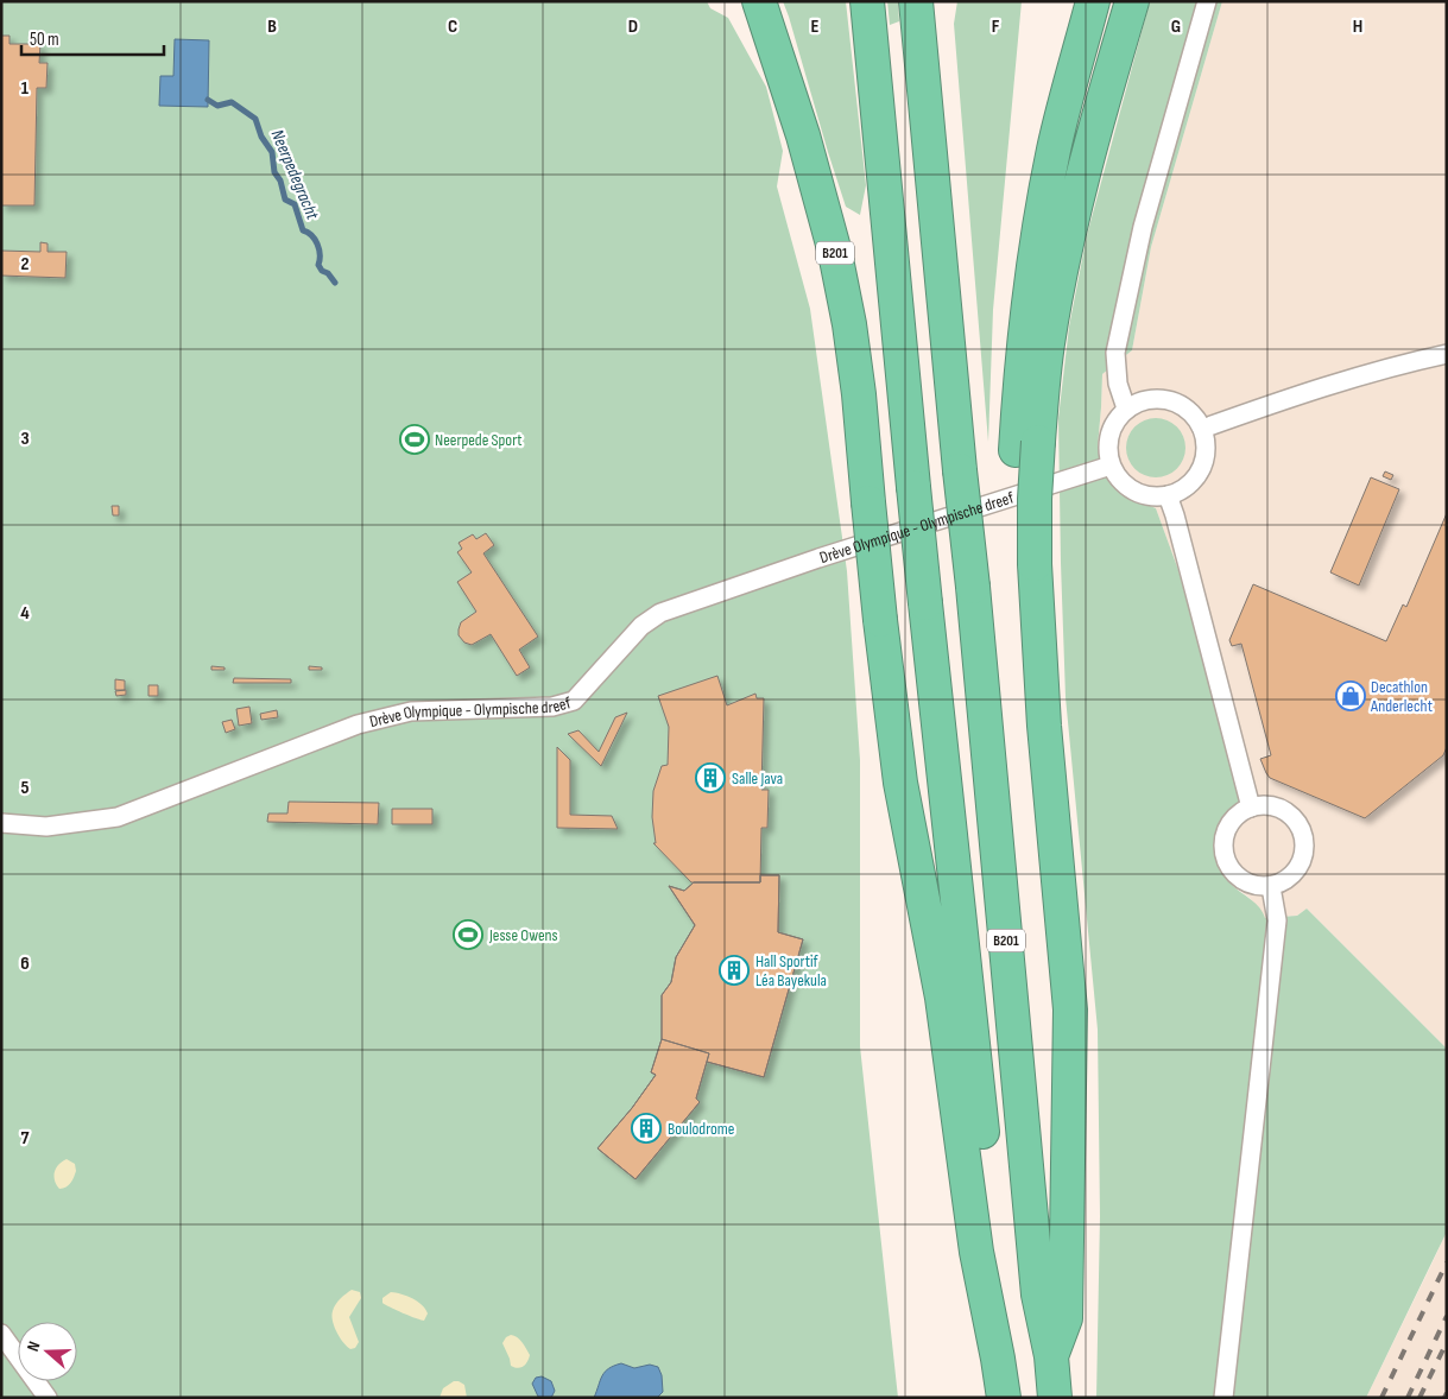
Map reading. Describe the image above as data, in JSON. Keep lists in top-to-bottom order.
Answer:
{
  "streets": {
    "highway": ["B201"],
    "street": ["Drève Olympique - Olympische dreef"]
  },
  "water": ["Neerpedegracht"],
  "places": {
    "sports": ["Neerpede Sport", "Jesse Owens"],
    "shop": ["Decathlon Anderlecht"],
    "building": ["Salle Java", "Hall Sportif Léa Bayekula", "Boulodrome"]
  },
  "scale_bar": "50 m",
  "north": "left",
  "grid": {
    "columns": [
      "B",
      "C",
      "D",
      "E",
      "F",
      "G",
      "H"
    ],
    "rows": [
      "1",
      "2",
      "3",
      "4",
      "5",
      "6",
      "7"
    ]
  }
}
